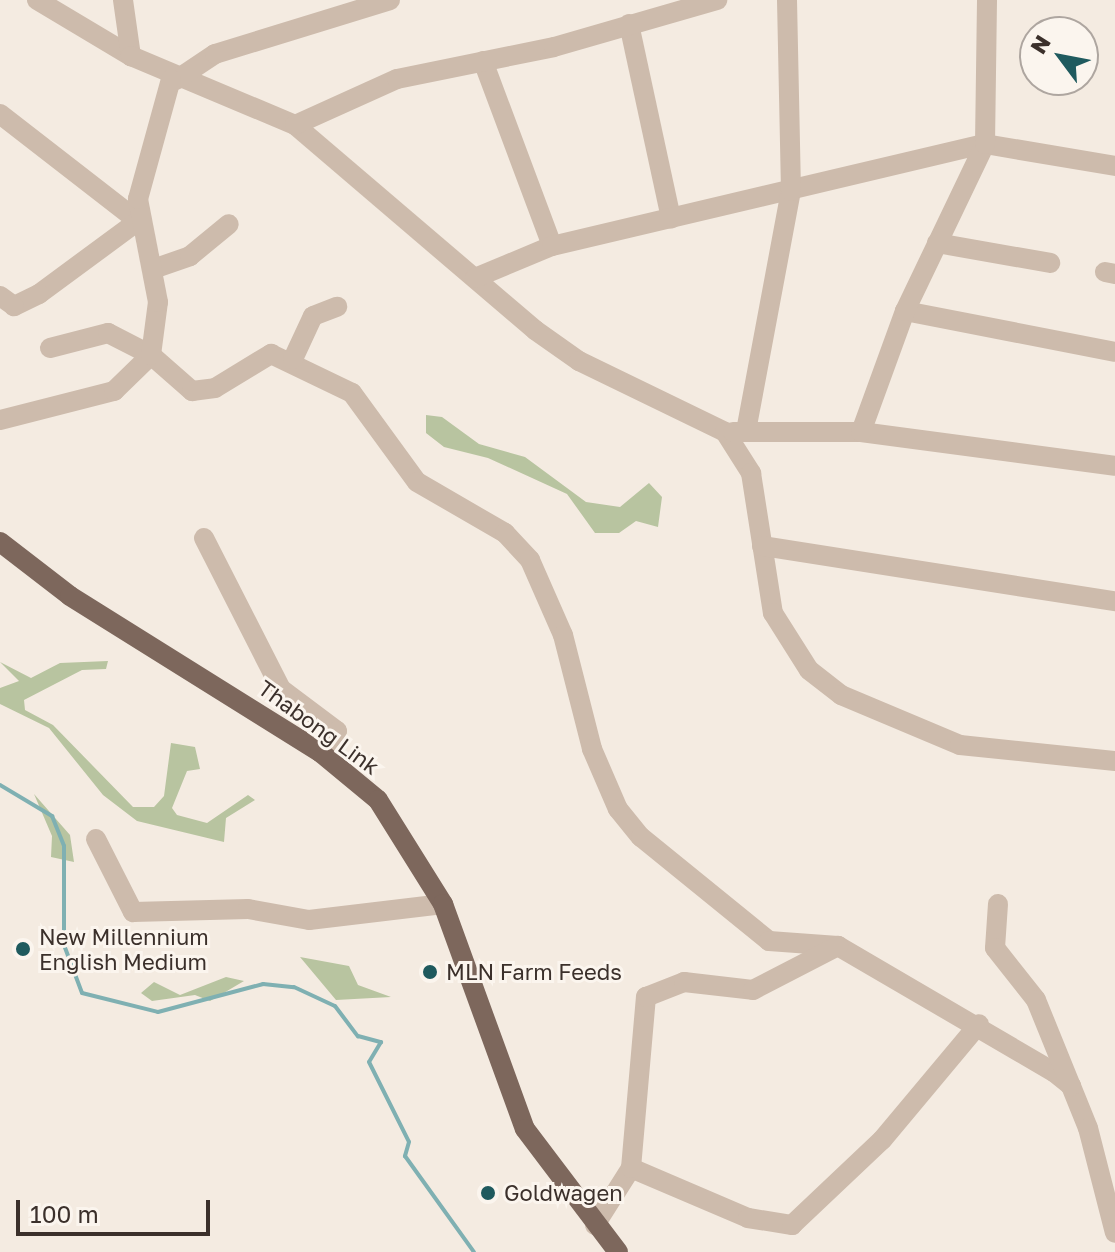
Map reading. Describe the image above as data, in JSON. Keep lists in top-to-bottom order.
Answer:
{
  "streets": {
    "main road": ["Thabong Link"]
  },
  "places": ["New Millennium English Medium", "MLN Farm Feeds", "Goldwagen"],
  "scale_bar": "100 m",
  "north": "top left"
}
